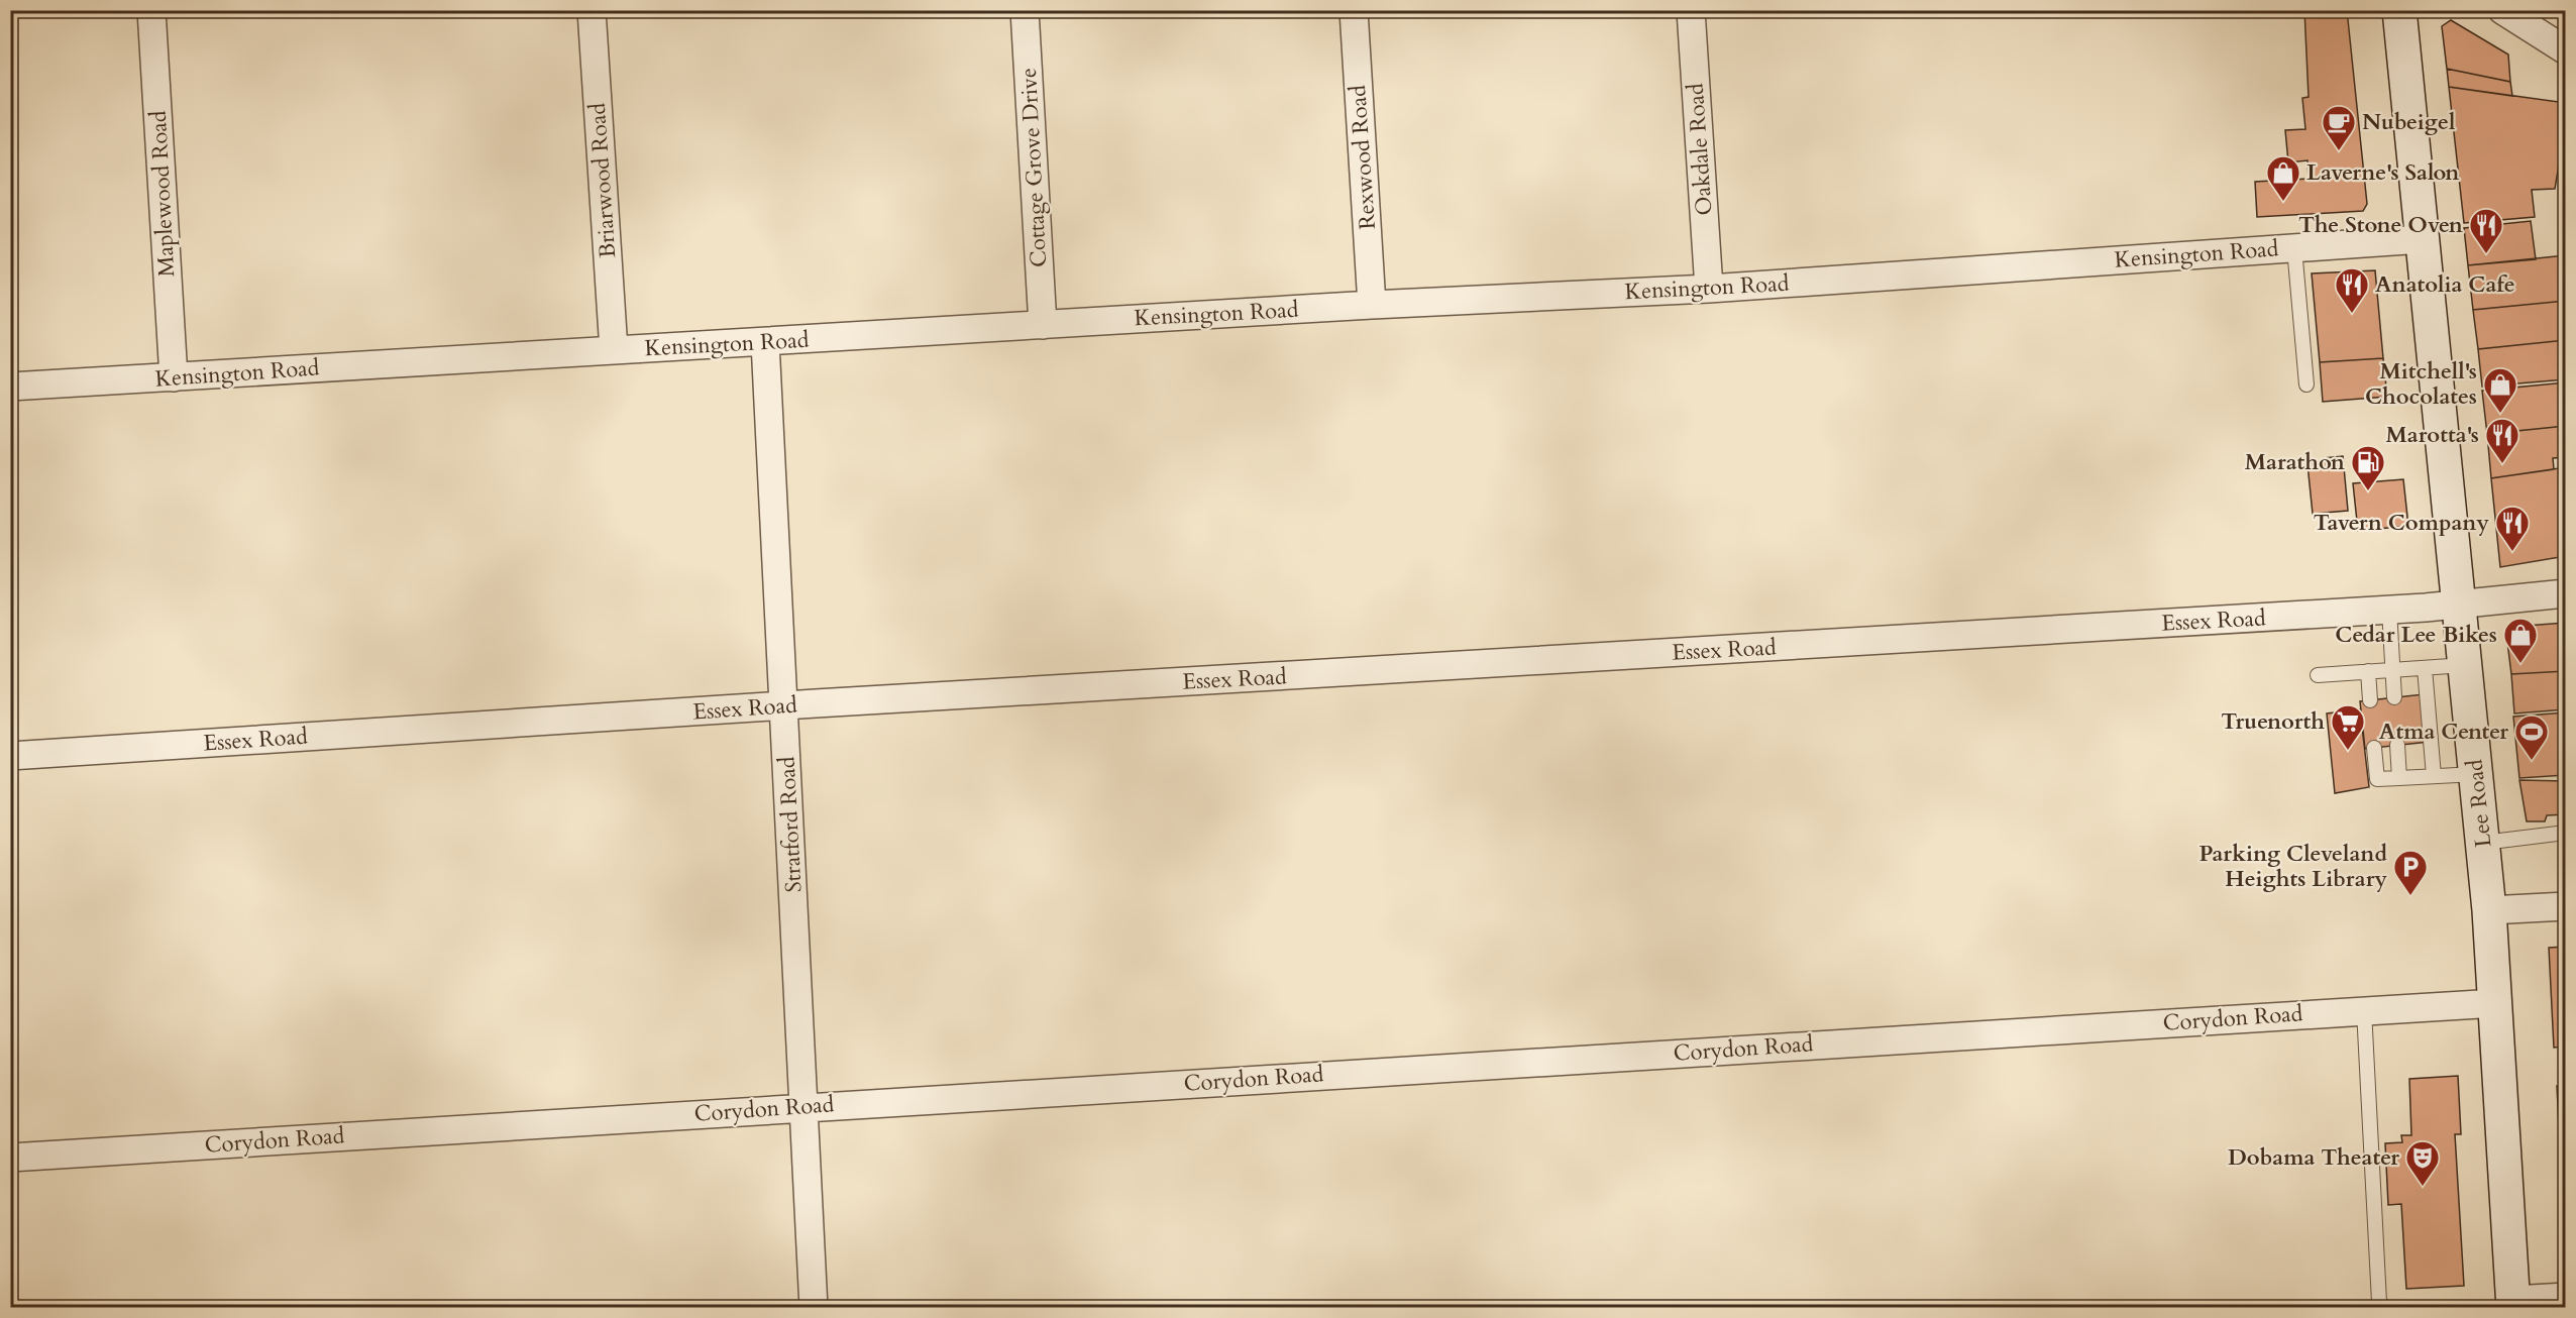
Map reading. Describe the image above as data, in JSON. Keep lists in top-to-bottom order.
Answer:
{
  "streets": {
    "main road": ["Lee Road"],
    "street": [
      "Oakdale Road",
      "Rexwood Road",
      "Cottage Grove Drive",
      "Briarwood Road",
      "Maplewood Road",
      "Kensington Road",
      "Essex Road",
      "Stratford Road",
      "Corydon Road"
    ]
  },
  "crossings": [
    ["Oakdale Road", "Kensington Road"],
    ["Rexwood Road", "Kensington Road"],
    ["Cottage Grove Drive", "Kensington Road"],
    ["Briarwood Road", "Kensington Road"],
    ["Maplewood Road", "Kensington Road"],
    ["Kensington Road", "Lee Road"],
    ["Kensington Road", "Stratford Road"],
    ["Essex Road", "Lee Road"],
    ["Essex Road", "Stratford Road"],
    ["Lee Road", "Corydon Road"],
    ["Stratford Road", "Corydon Road"]
  ],
  "places": {
    "cafe": ["Nubeigel"],
    "shop": ["Laverne's Salon", "Mitchell's Chocolates", "Cedar Lee Bikes"],
    "restaurant": [
      "The Stone Oven",
      "Anatolia Cafe",
      "Marotta's",
      "Tavern Company"
    ],
    "fuel station": ["Marathon"],
    "supermarket": ["Truenorth"],
    "sports": ["Atma Center"],
    "parking": ["Parking Cleveland Heights Library"],
    "theatre": ["Dobama Theater"]
  }
}
